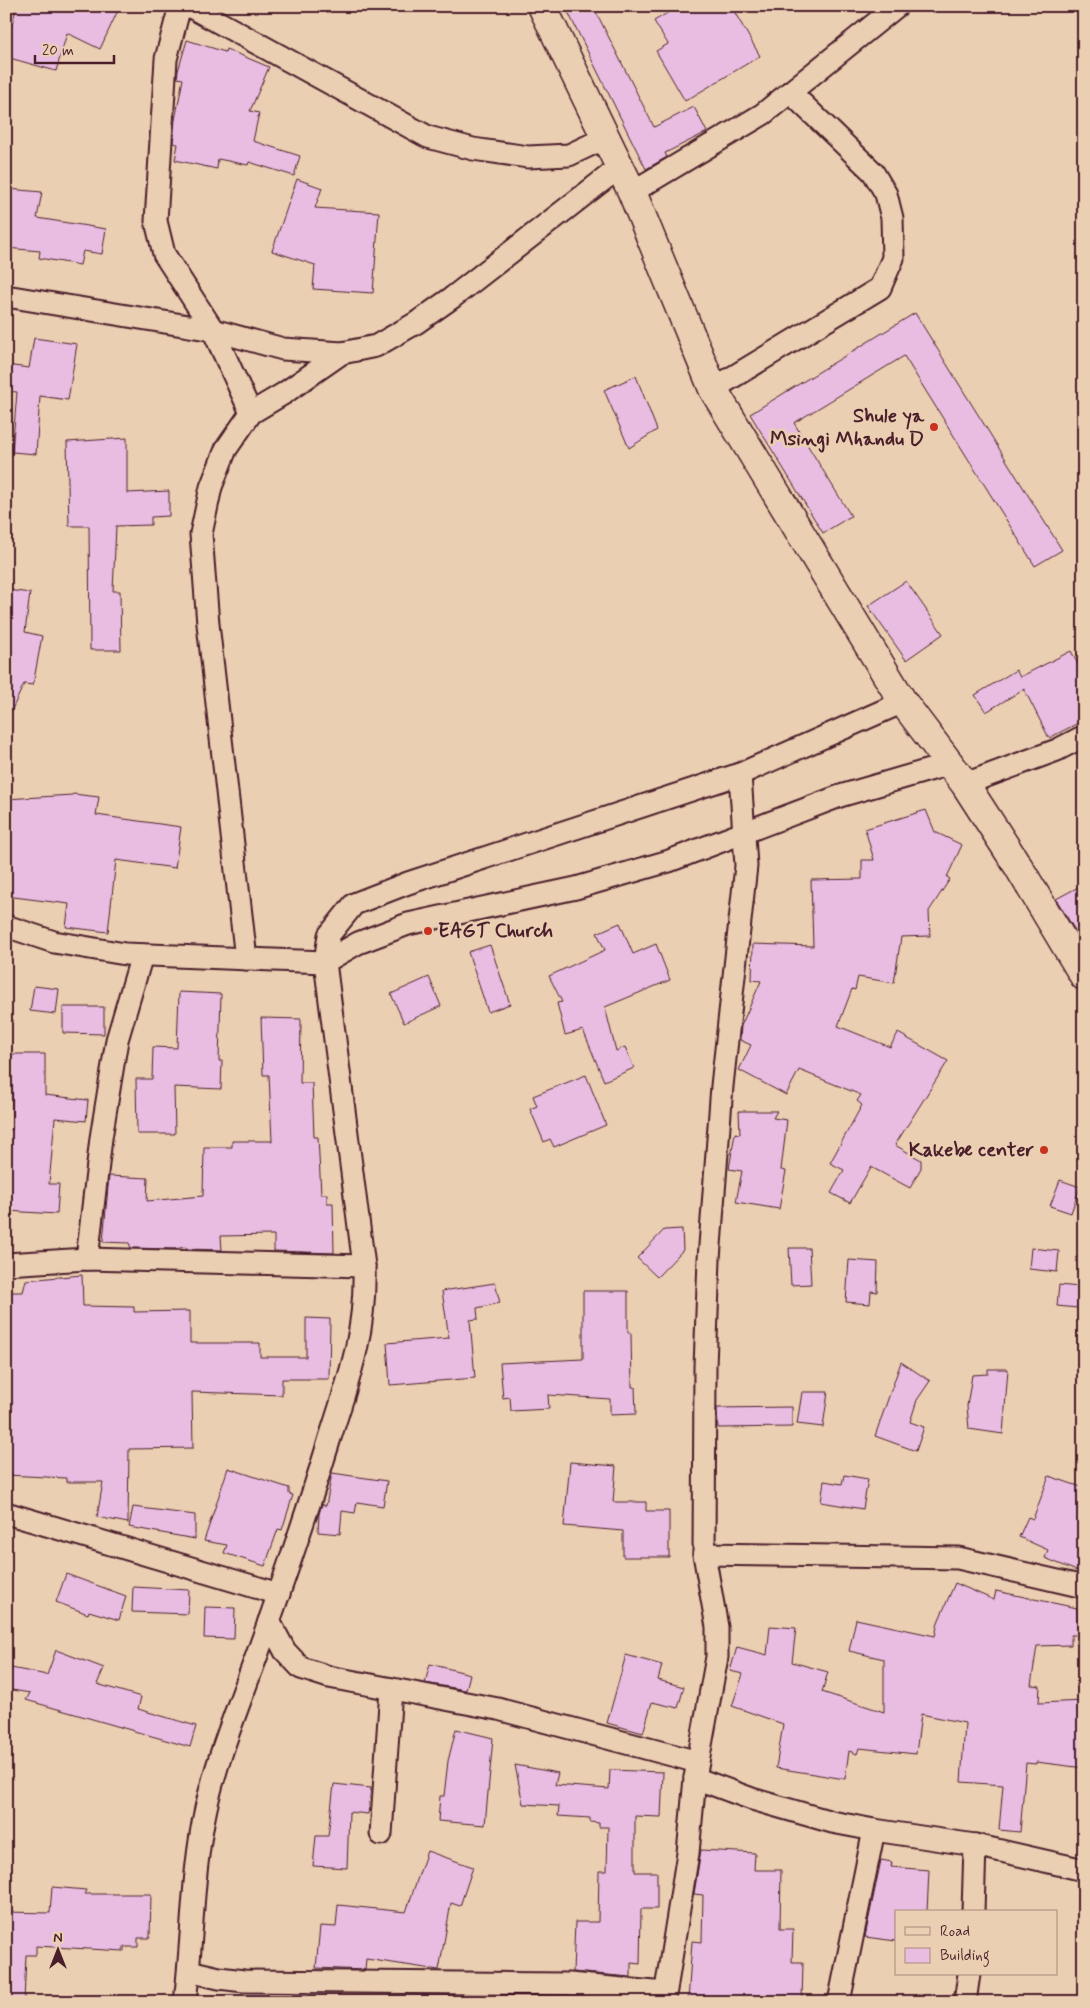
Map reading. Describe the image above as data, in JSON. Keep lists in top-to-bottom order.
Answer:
{
  "places": ["Shule ya Msingi Mhandu D", "EAGT Church", "Kakebe center"],
  "legend": ["Road", "Building"],
  "scale_bar": "20 m",
  "north": "top"
}
